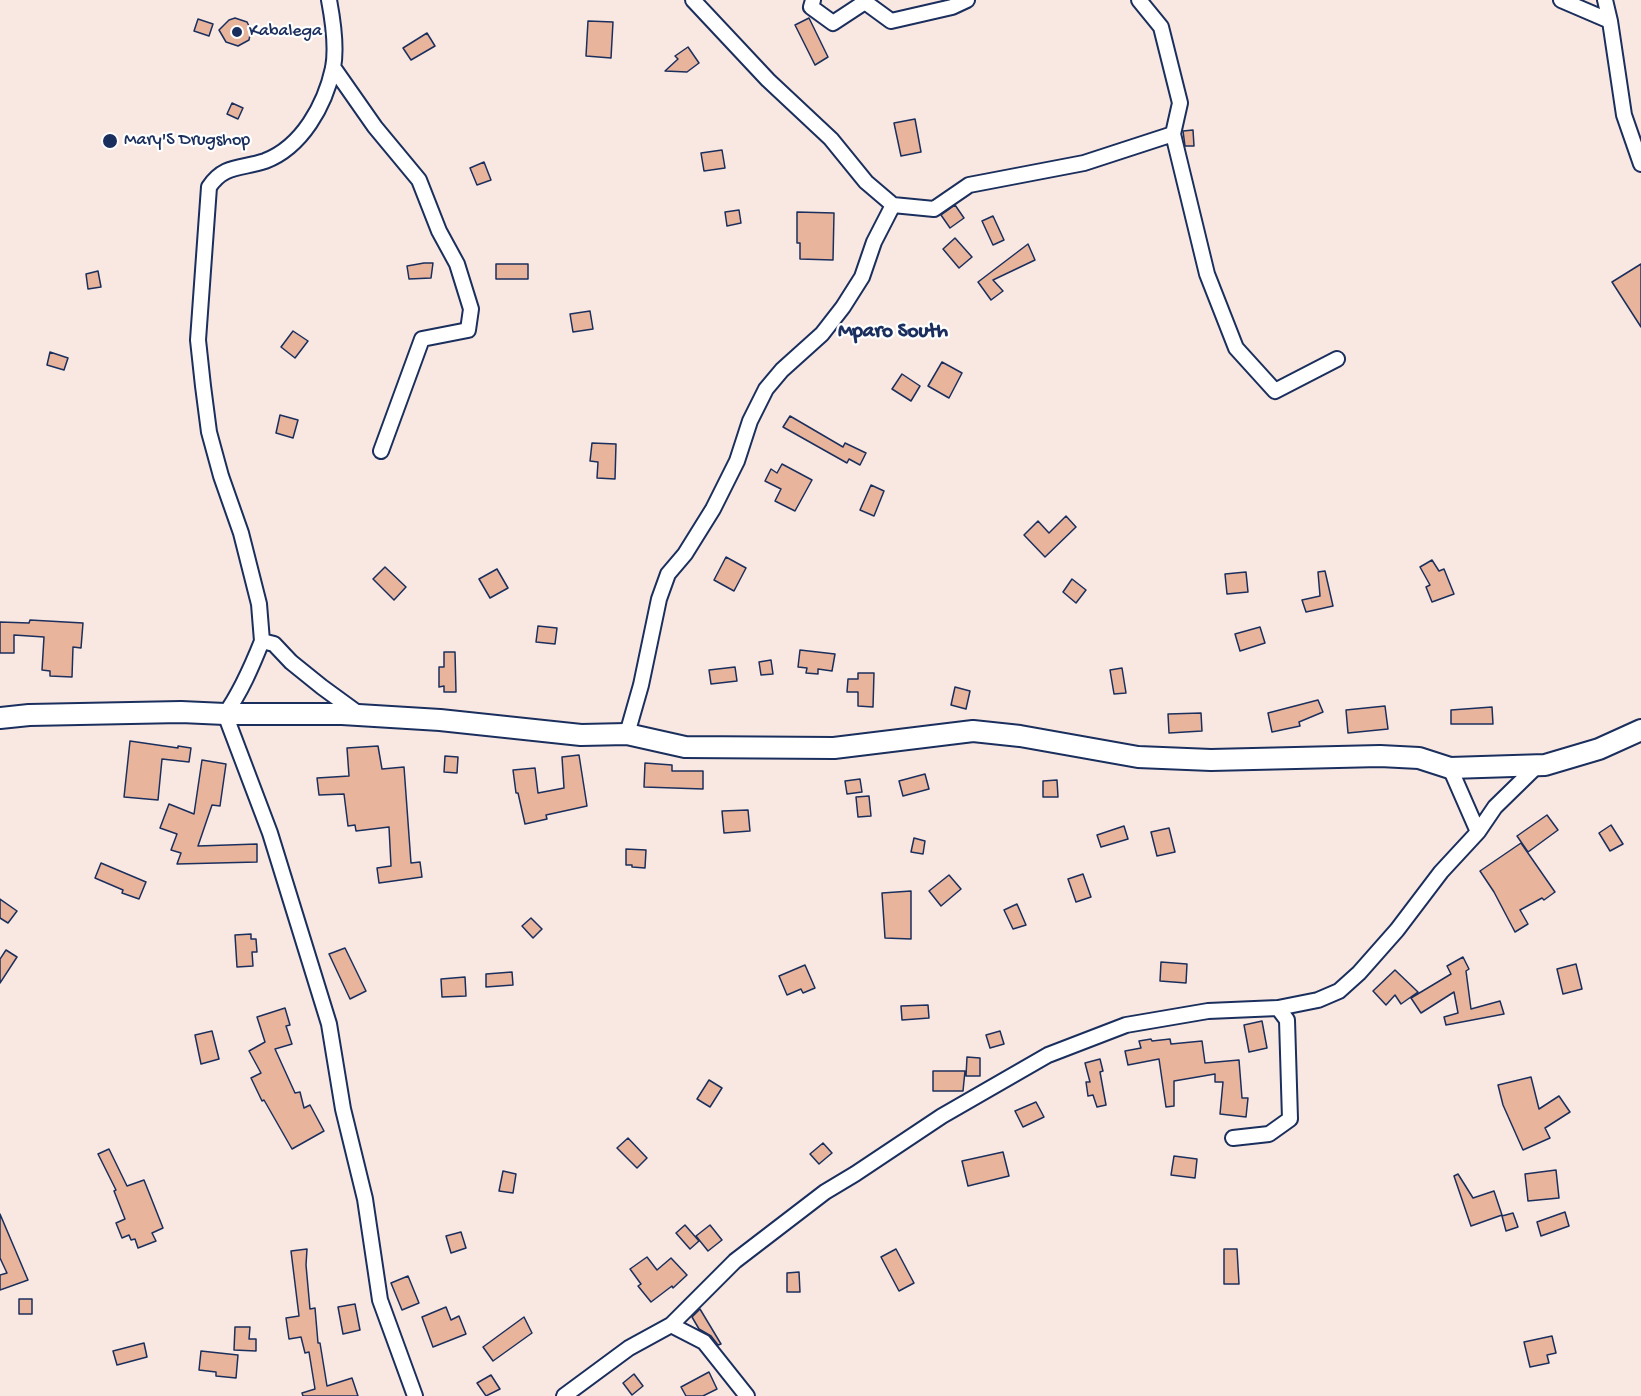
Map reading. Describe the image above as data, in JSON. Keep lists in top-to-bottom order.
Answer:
{
  "districts": ["Mparo South"],
  "places": ["Kabalega", "Mary'S Drugshop"]
}
